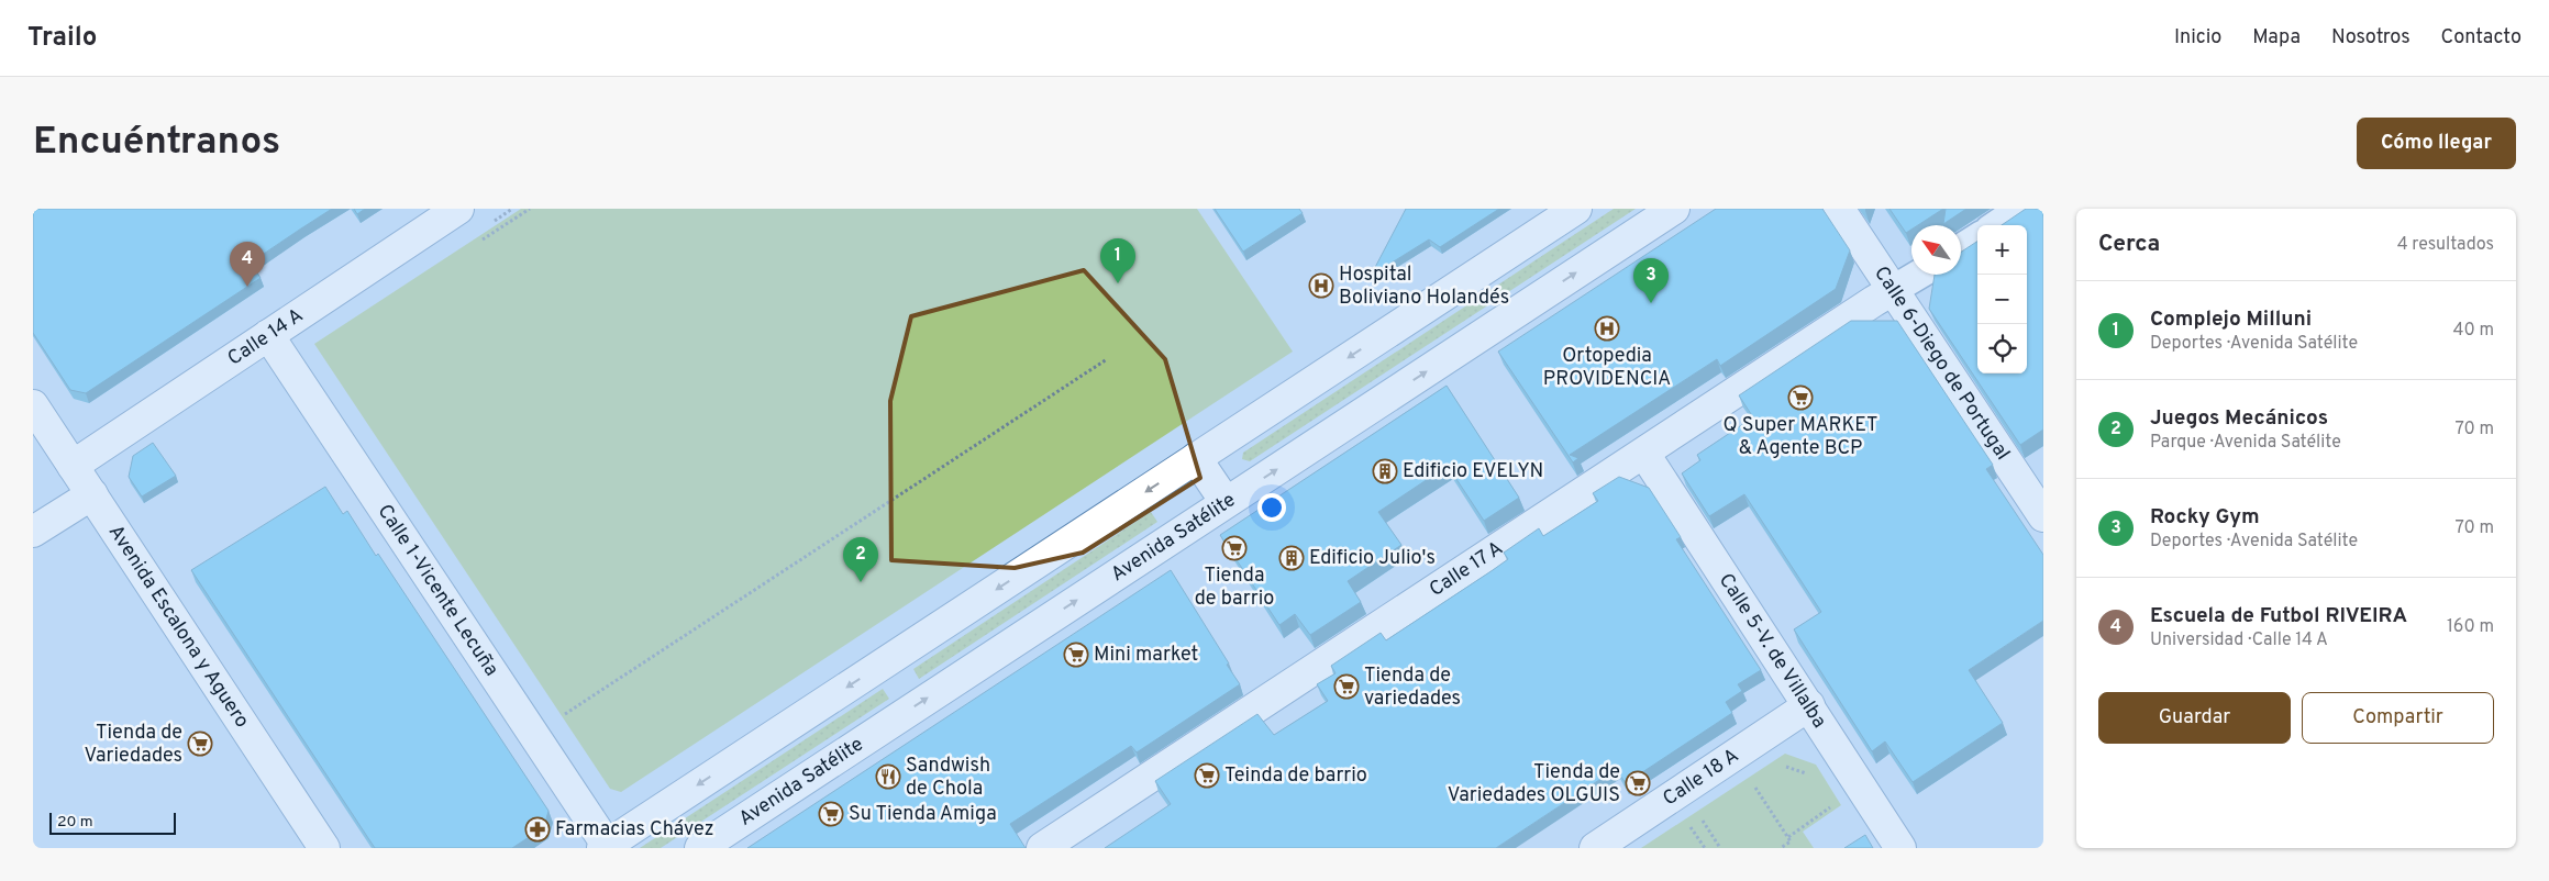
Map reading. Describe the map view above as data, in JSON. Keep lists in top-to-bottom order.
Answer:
{
  "streets": {
    "street": [
      "Calle 14 A",
      "Calle 6-Diego de Portugal",
      "Avenida Satélite",
      "Calle 17 A",
      "Calle 1-Vicente Lecuña",
      "Avenida Escalona y Aguero",
      "Calle 5-V. de Villalba",
      "Calle 18 A"
    ]
  },
  "crossings": [
    ["Calle 14 A", "Calle 1-Vicente Lecuña"],
    ["Calle 14 A", "Avenida Escalona y Aguero"],
    ["Calle 6-Diego de Portugal", "Calle 17 A"],
    ["Calle 17 A", "Calle 5-V. de Villalba"],
    ["Calle 5-V. de Villalba", "Calle 18 A"]
  ],
  "places": {
    "hospital": ["Hospital Boliviano Holandés", "Ortopedia PROVIDENCIA"],
    "supermarket": [
      "Q Super MARKET & Agente BCP",
      "Tienda de barrio",
      "Mini market",
      "Tienda de variedades",
      "Tienda de Variedades",
      "Teinda de barrio",
      "Tienda de Variedades OLGUIS",
      "Su Tienda Amiga"
    ],
    "building": ["Edificio EVELYN", "Edificio Julio's"],
    "restaurant": ["Sandwish de Chola"],
    "pharmacy": ["Farmacias Chávez"]
  },
  "scale_bar": "20 m",
  "north": "top left",
  "page": {
    "header": "Trailo",
    "nav": [
      "Inicio",
      "Mapa",
      "Nosotros",
      "Contacto"
    ],
    "buttons": [
      "Cómo llegar",
      ["Guardar", "Compartir"]
    ],
    "title": "Encuéntranos",
    "heading": ["Cerca", "4 resultados"],
    "map_buttons": ["+", "−"],
    "pins": [
      "1",
      "4",
      "3",
      "2"
    ],
    "list": [
      {
        "mark": "1",
        "name": "Complejo Milluni",
        "note": "Deportes · Avenida Satélite",
        "value": "40 m"
      },
      {
        "mark": "2",
        "name": "Juegos Mecánicos",
        "note": "Parque · Avenida Satélite",
        "value": "70 m"
      },
      {
        "mark": "3",
        "name": "Rocky Gym",
        "note": "Deportes · Avenida Satélite",
        "value": "70 m"
      },
      {
        "mark": "4",
        "name": "Escuela de Futbol RIVEIRA",
        "note": "Universidad · Calle 14 A",
        "value": "160 m"
      }
    ],
    "scale": "20 m"
  }
}
